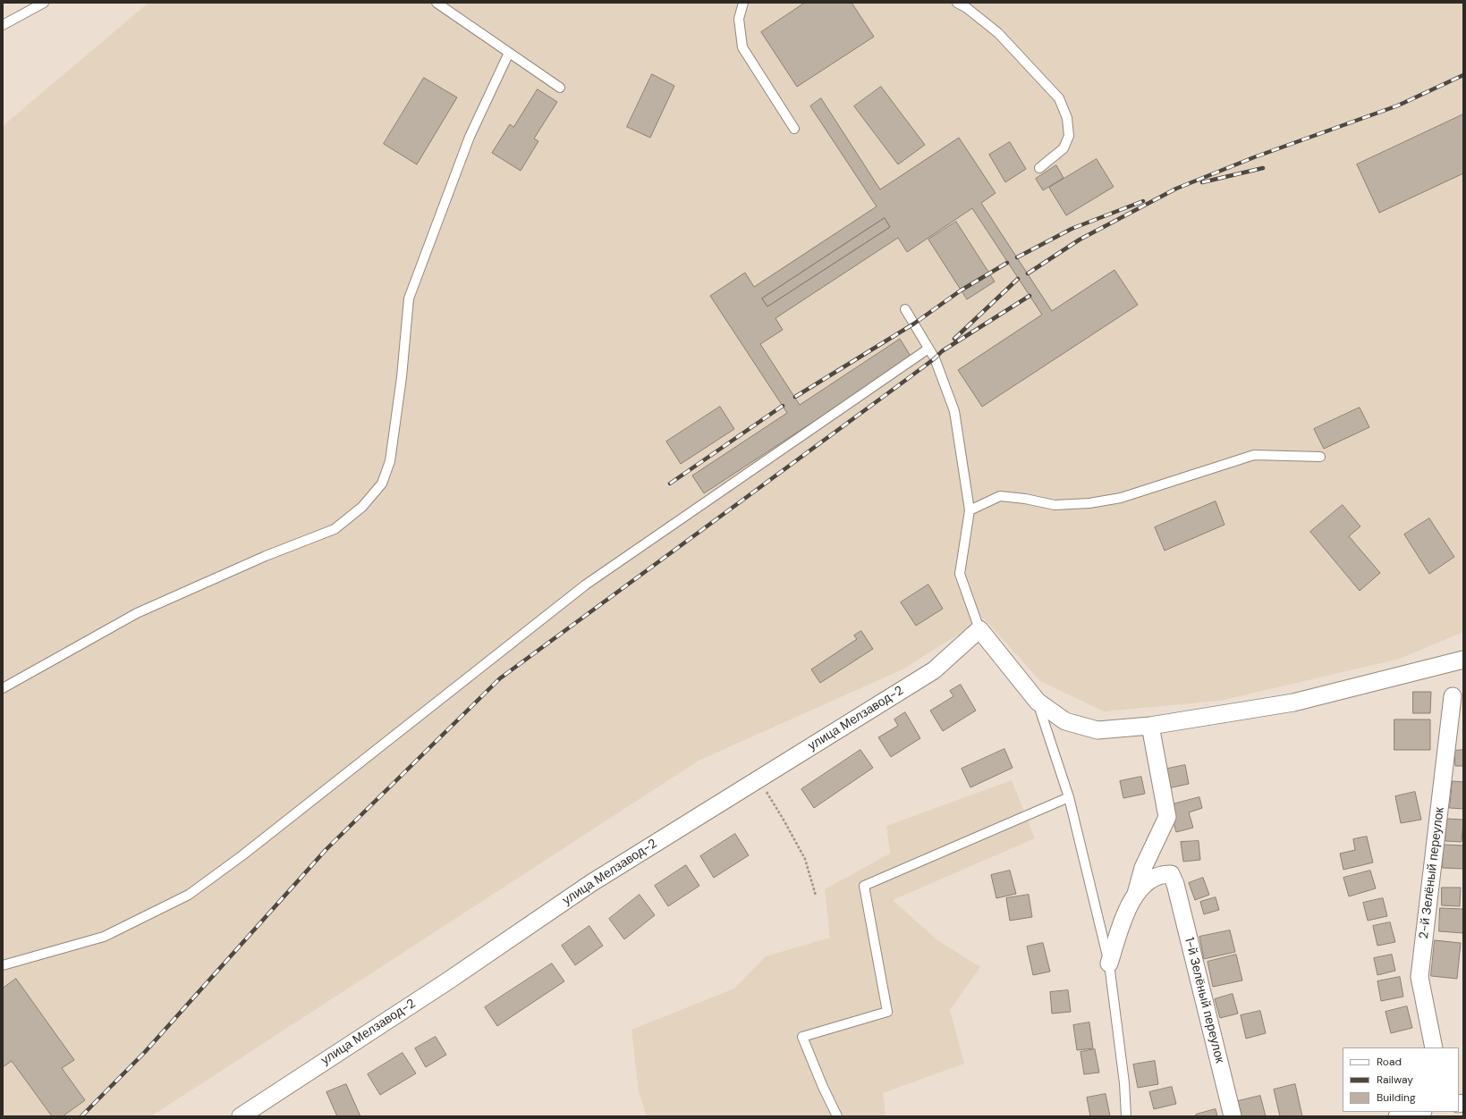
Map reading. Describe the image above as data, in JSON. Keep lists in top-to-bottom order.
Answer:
{
  "streets": {
    "street": ["улица Мелзавод-2", "2-й Зелёный переулок", "1-й Зелёный переулок"]
  },
  "legend": ["Road", "Railway", "Building"]
}
